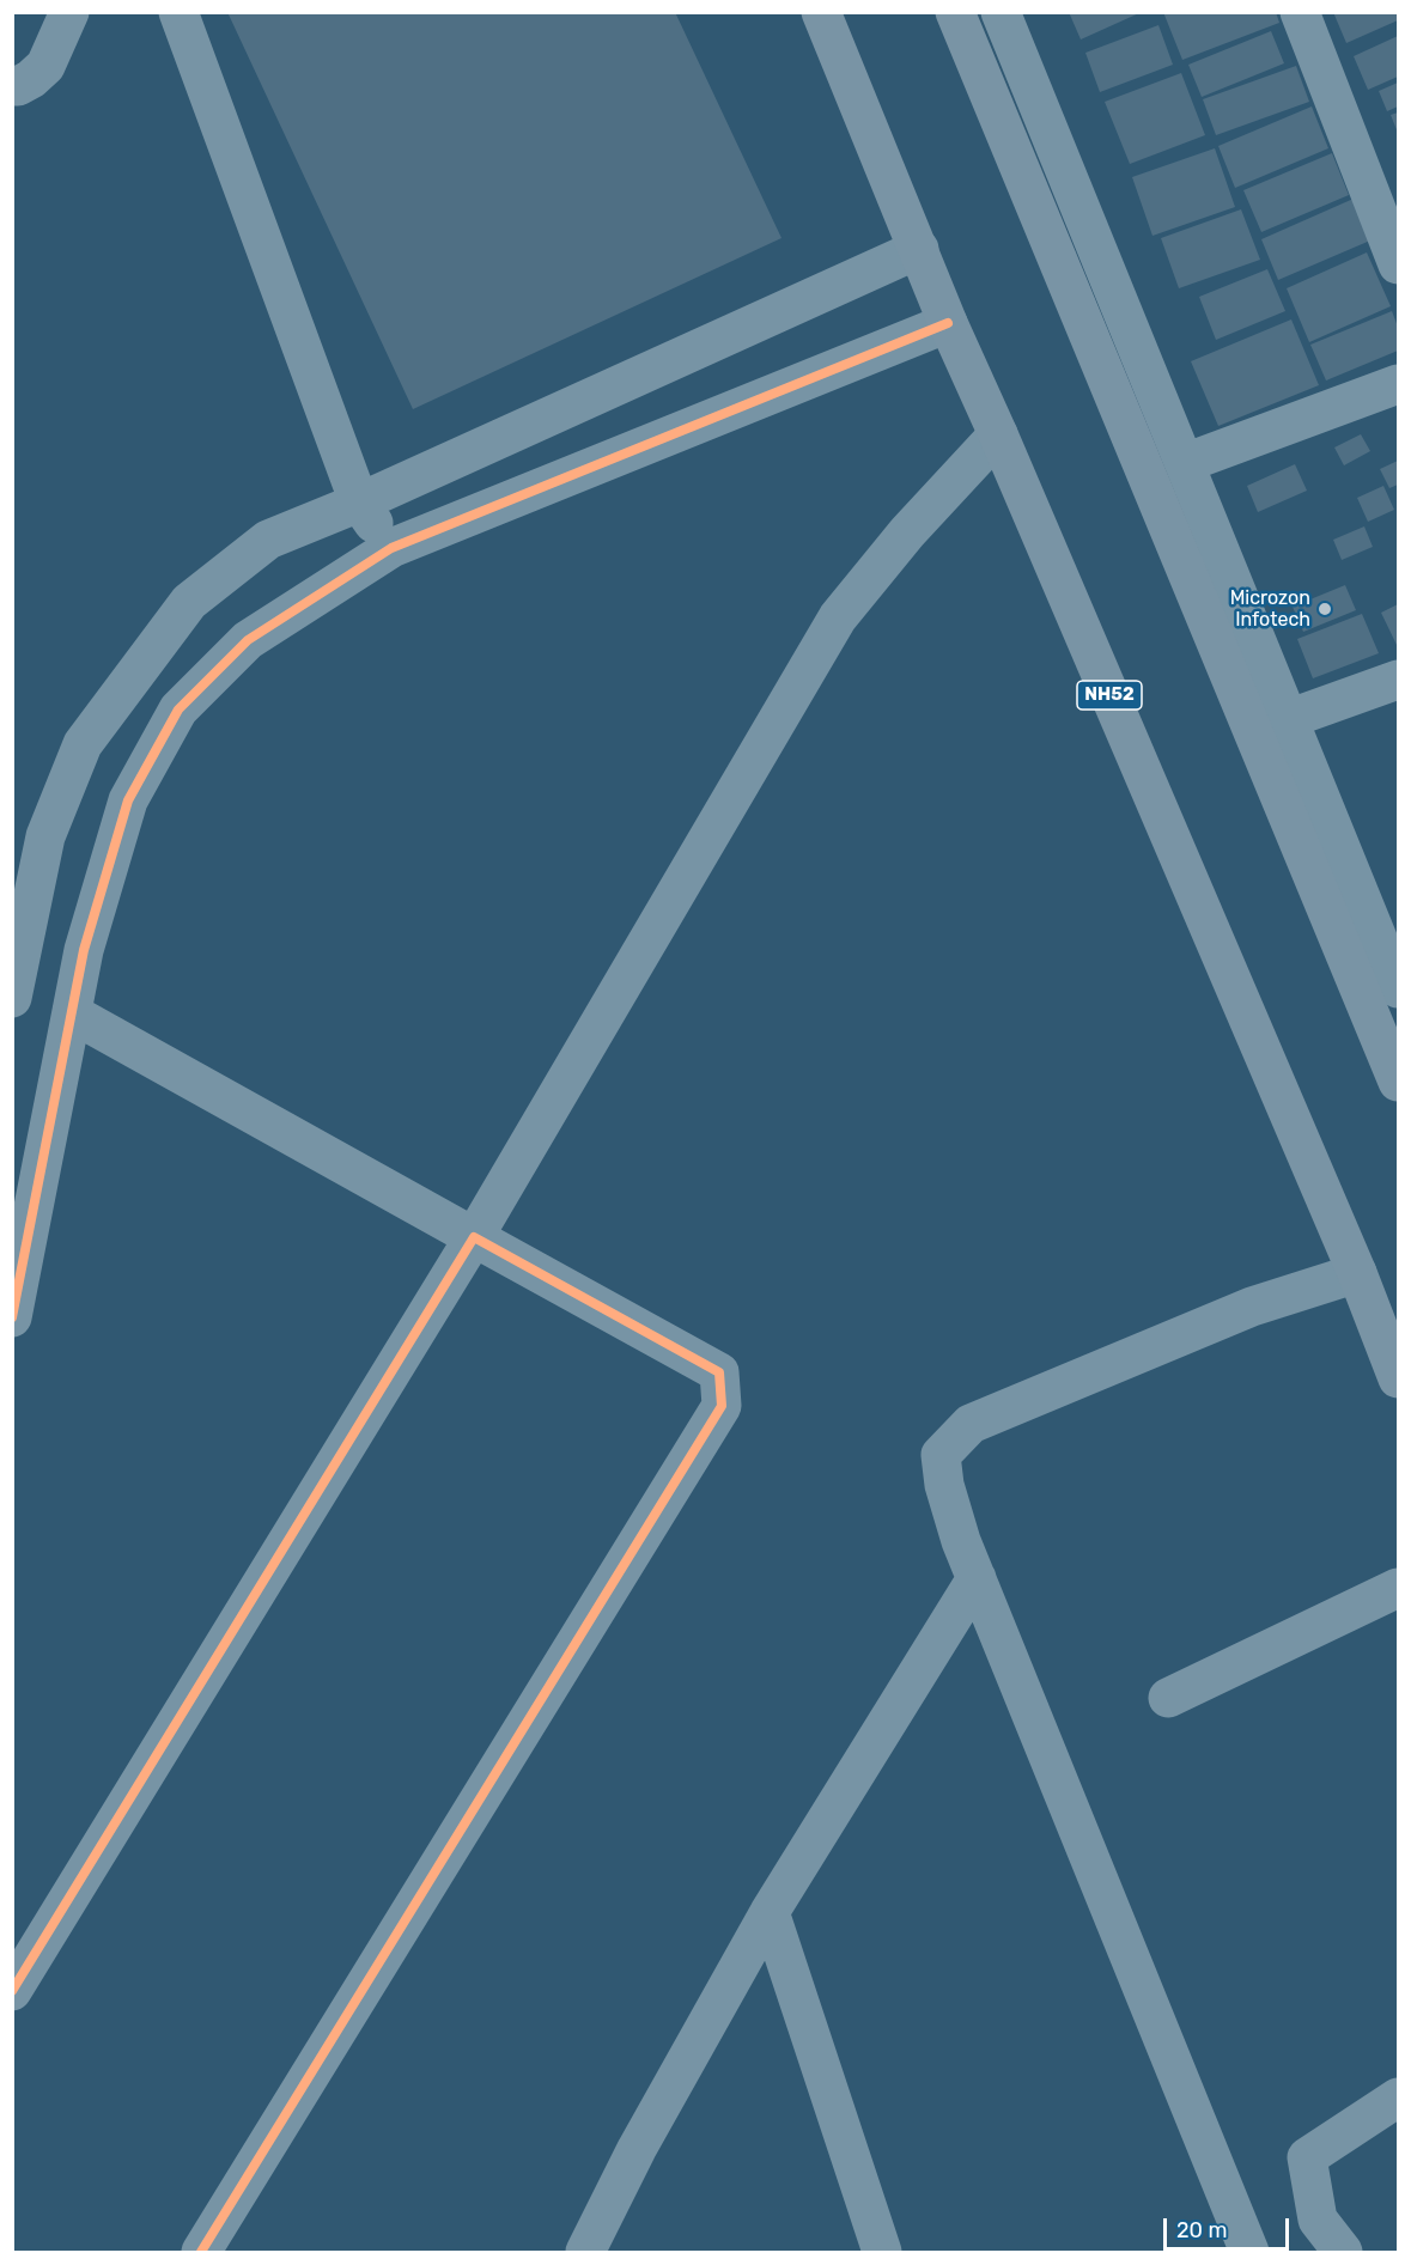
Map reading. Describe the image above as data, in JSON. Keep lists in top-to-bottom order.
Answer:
{
  "streets": {
    "highway": ["NH52"]
  },
  "places": ["Microzon Infotech"],
  "scale_bar": "20 m"
}
